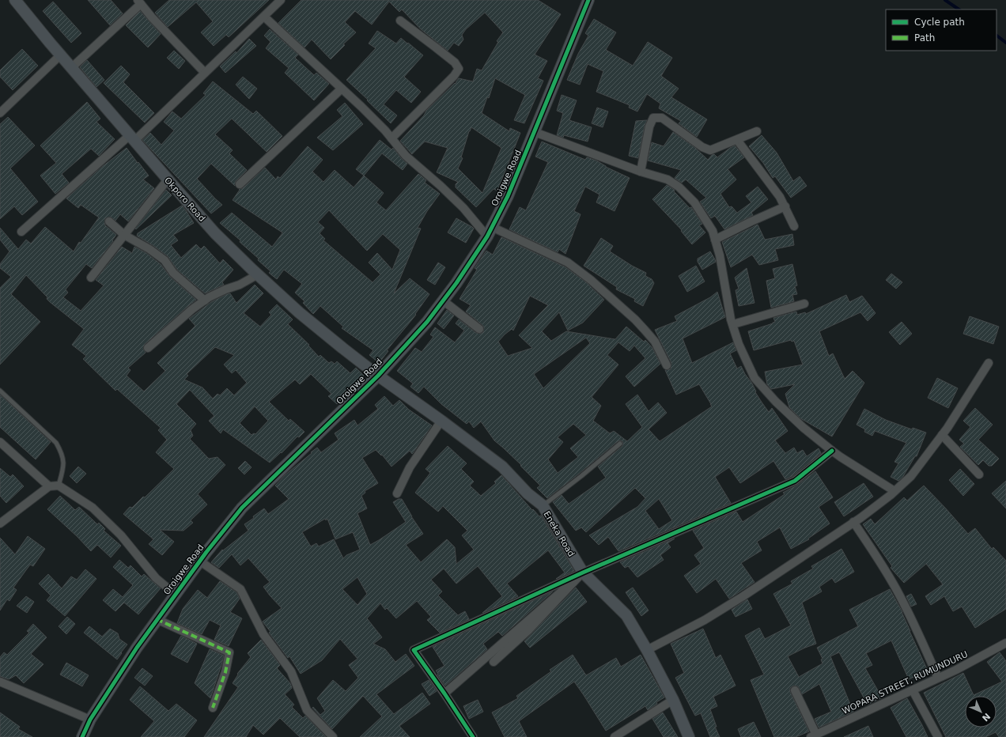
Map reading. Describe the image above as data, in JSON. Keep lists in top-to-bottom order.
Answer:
{
  "streets": {
    "main road": ["Oroigwe Road", "Okporo Road", "Eneka Road"],
    "street": ["WOPARA STREET, RUMUNDURU"]
  },
  "crossings": [
    ["Oroigwe Road", "Okporo Road"],
    ["Oroigwe Road", "Eneka Road"],
    ["Okporo Road", "Eneka Road"]
  ],
  "legend": ["Cycle path", "Path"],
  "north": "bottom right"
}
